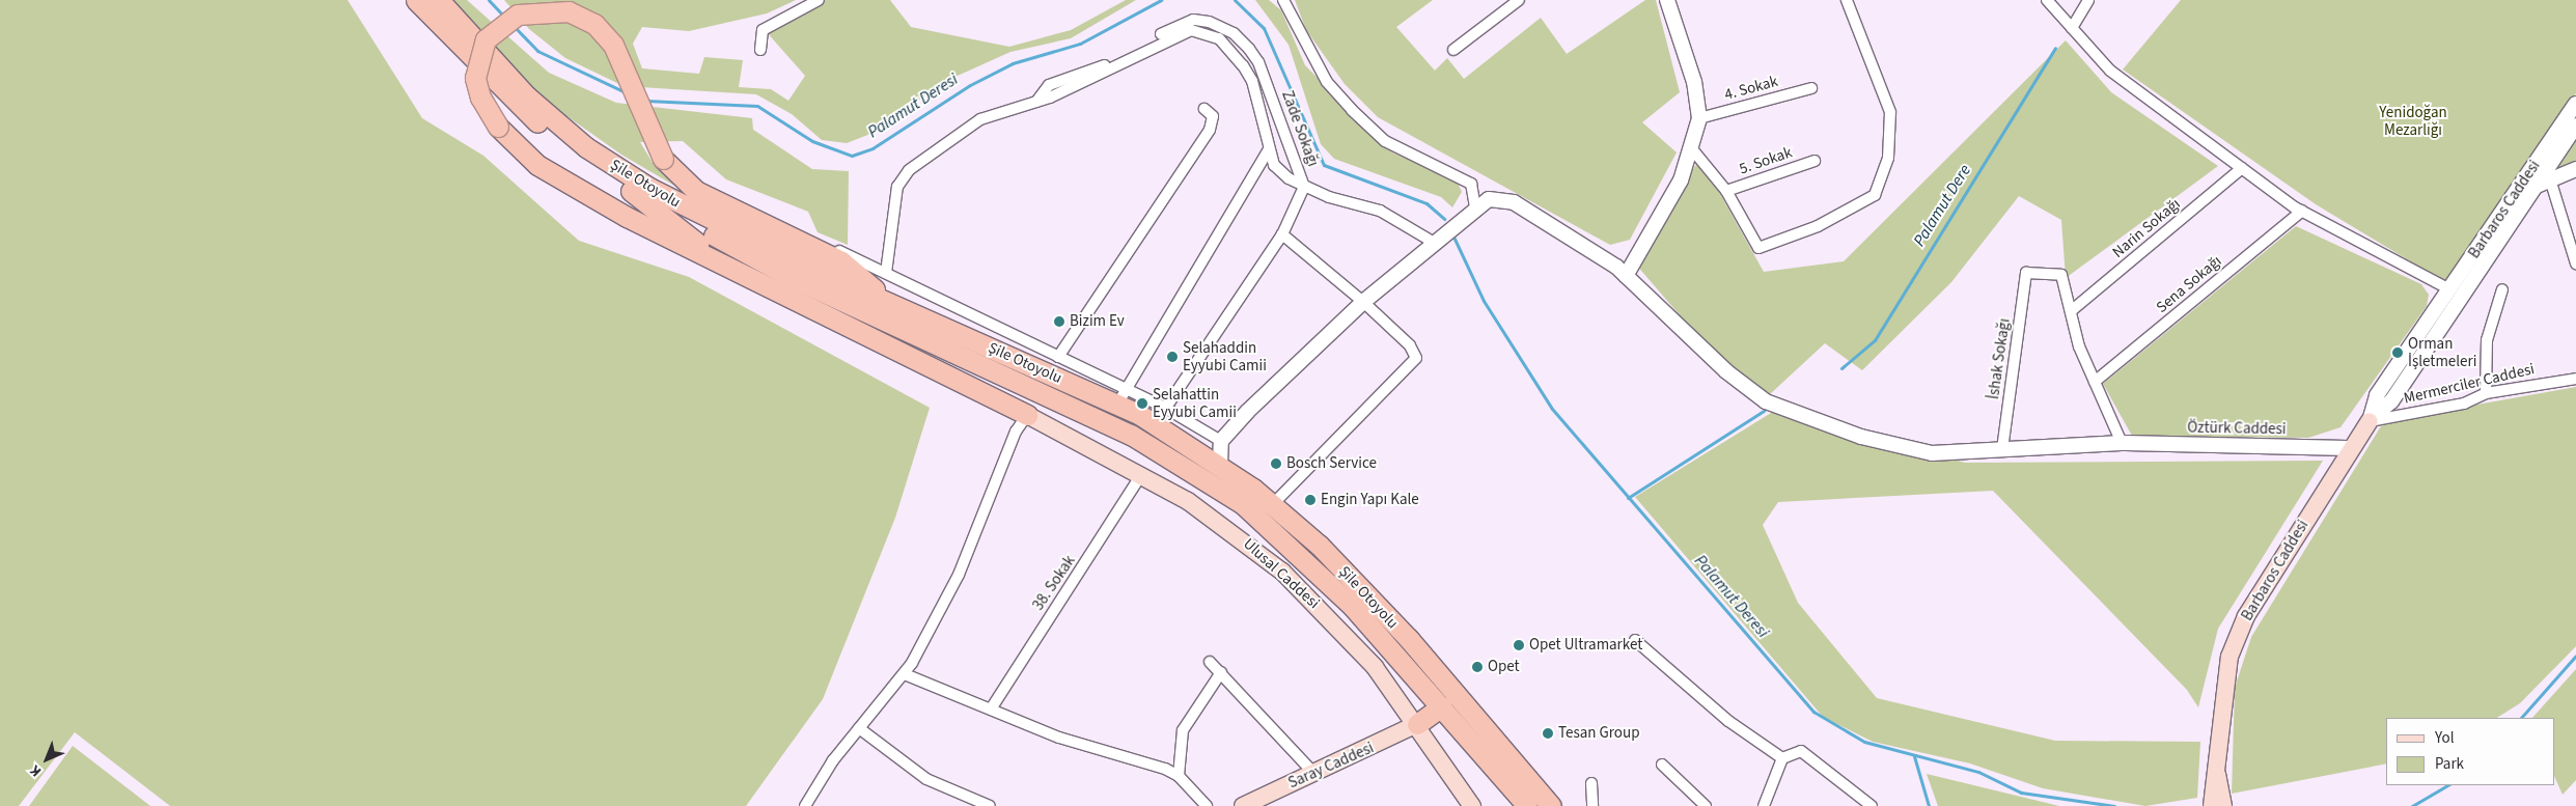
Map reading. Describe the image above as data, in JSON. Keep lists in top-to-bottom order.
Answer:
{
  "streets": {
    "highway": ["Şile Otoyolu"],
    "main road": ["Barbaros Caddesi", "Ulusal Caddesi", "Saray Caddesi"],
    "street": [
      "4. Sokak",
      "Zade Sokağı",
      "5. Sokak",
      "Narin Sokağı",
      "Sena Sokağı",
      "İshak Sokağı",
      "Mermerciler Caddesi",
      "Öztürk Caddesi",
      "38. Sokak"
    ]
  },
  "crossings": [
    ["Zade Sokağı", "Şile Otoyolu"],
    ["Barbaros Caddesi", "Mermerciler Caddesi"],
    ["Barbaros Caddesi", "Öztürk Caddesi"],
    ["Narin Sokağı", "İshak Sokağı"],
    ["İshak Sokağı", "Öztürk Caddesi"],
    ["Ulusal Caddesi", "38. Sokak"],
    ["Ulusal Caddesi", "Saray Caddesi"]
  ],
  "water": ["Palamut Deresi", "Palamut Dere"],
  "parks": ["Yenidoğan Mezarlığı"],
  "places": [
    "Bizim Ev",
    "Orman İşletmeleri",
    "Selahaddin Eyyubi Camii",
    "Selahattin Eyyubi Camii",
    "Bosch Service",
    "Engin Yapı Kale",
    "Opet Ultramarket",
    "Opet",
    "Tesan Group"
  ],
  "legend": ["Yol", "Park"],
  "north": "bottom left"
}
